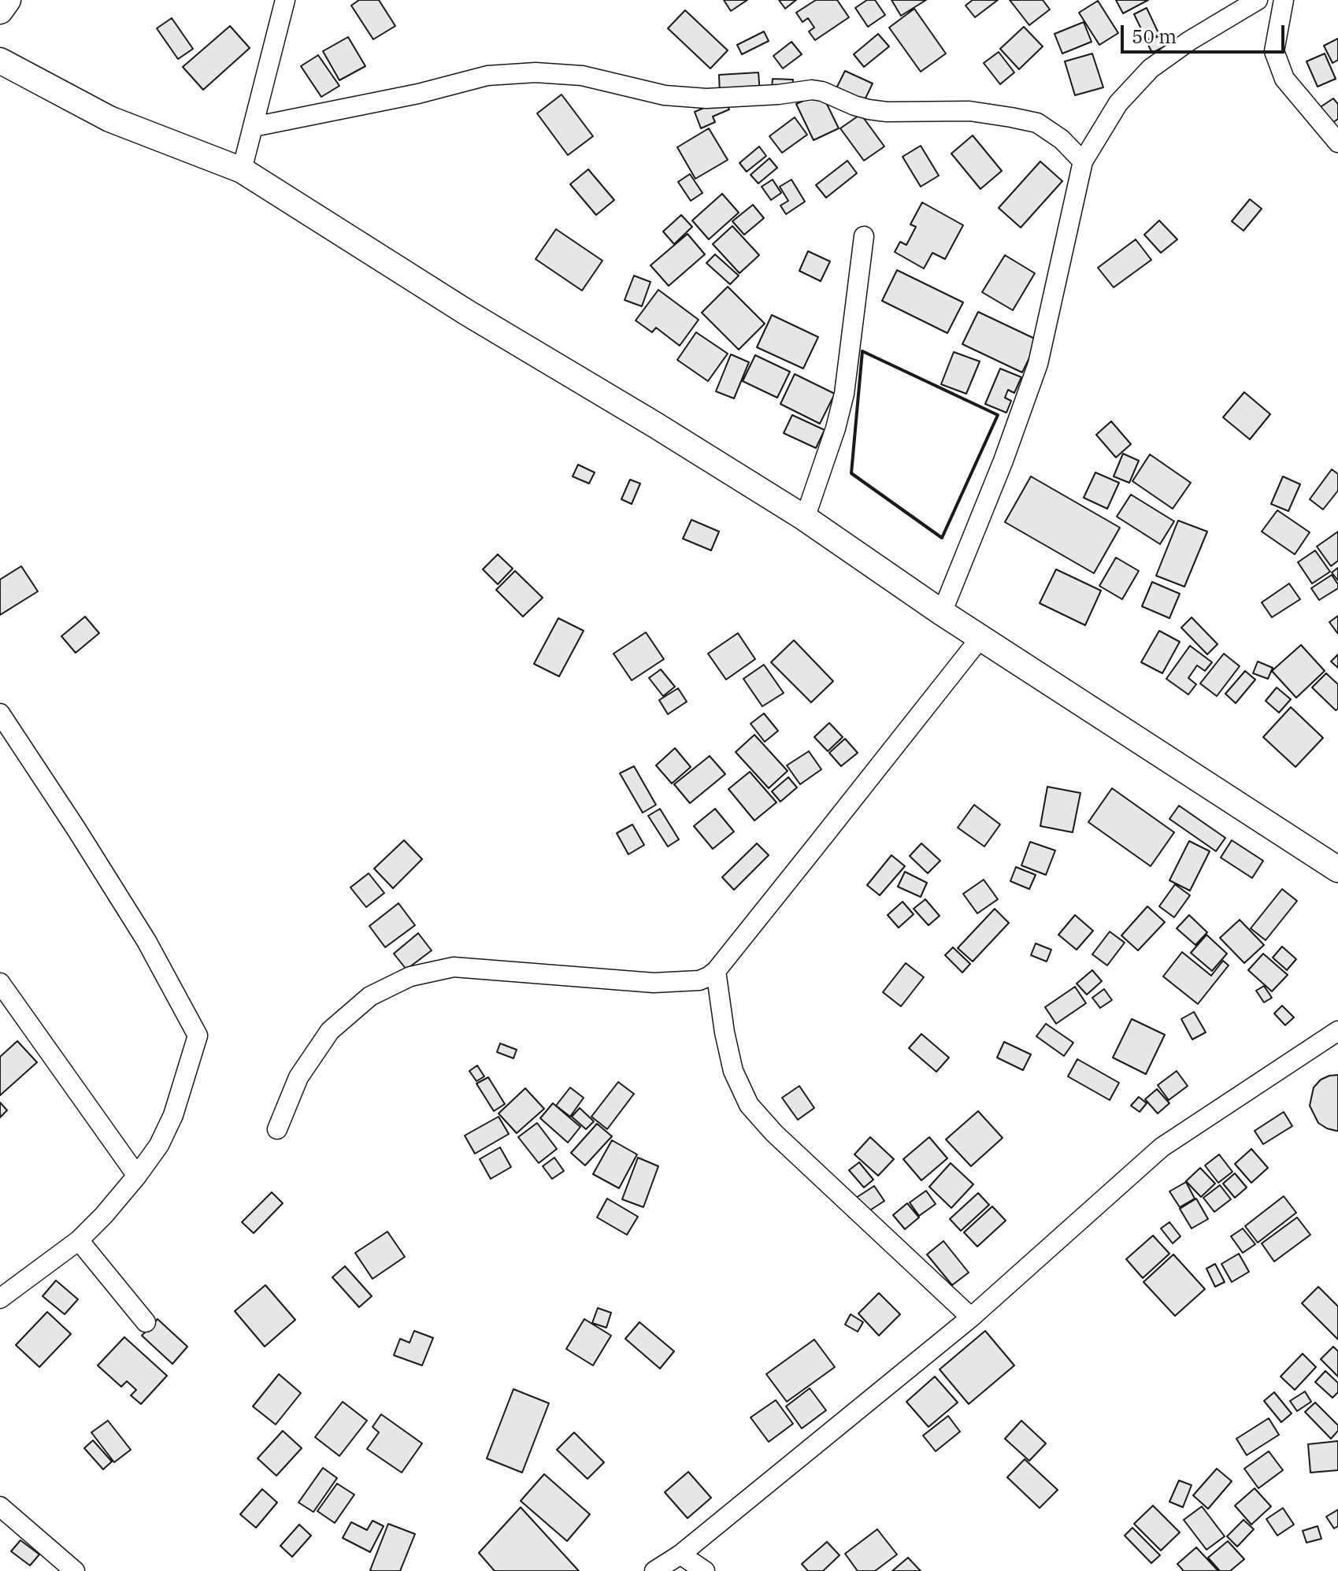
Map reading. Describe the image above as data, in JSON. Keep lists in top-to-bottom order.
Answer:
{
  "scale_bar": "50 m"
}
